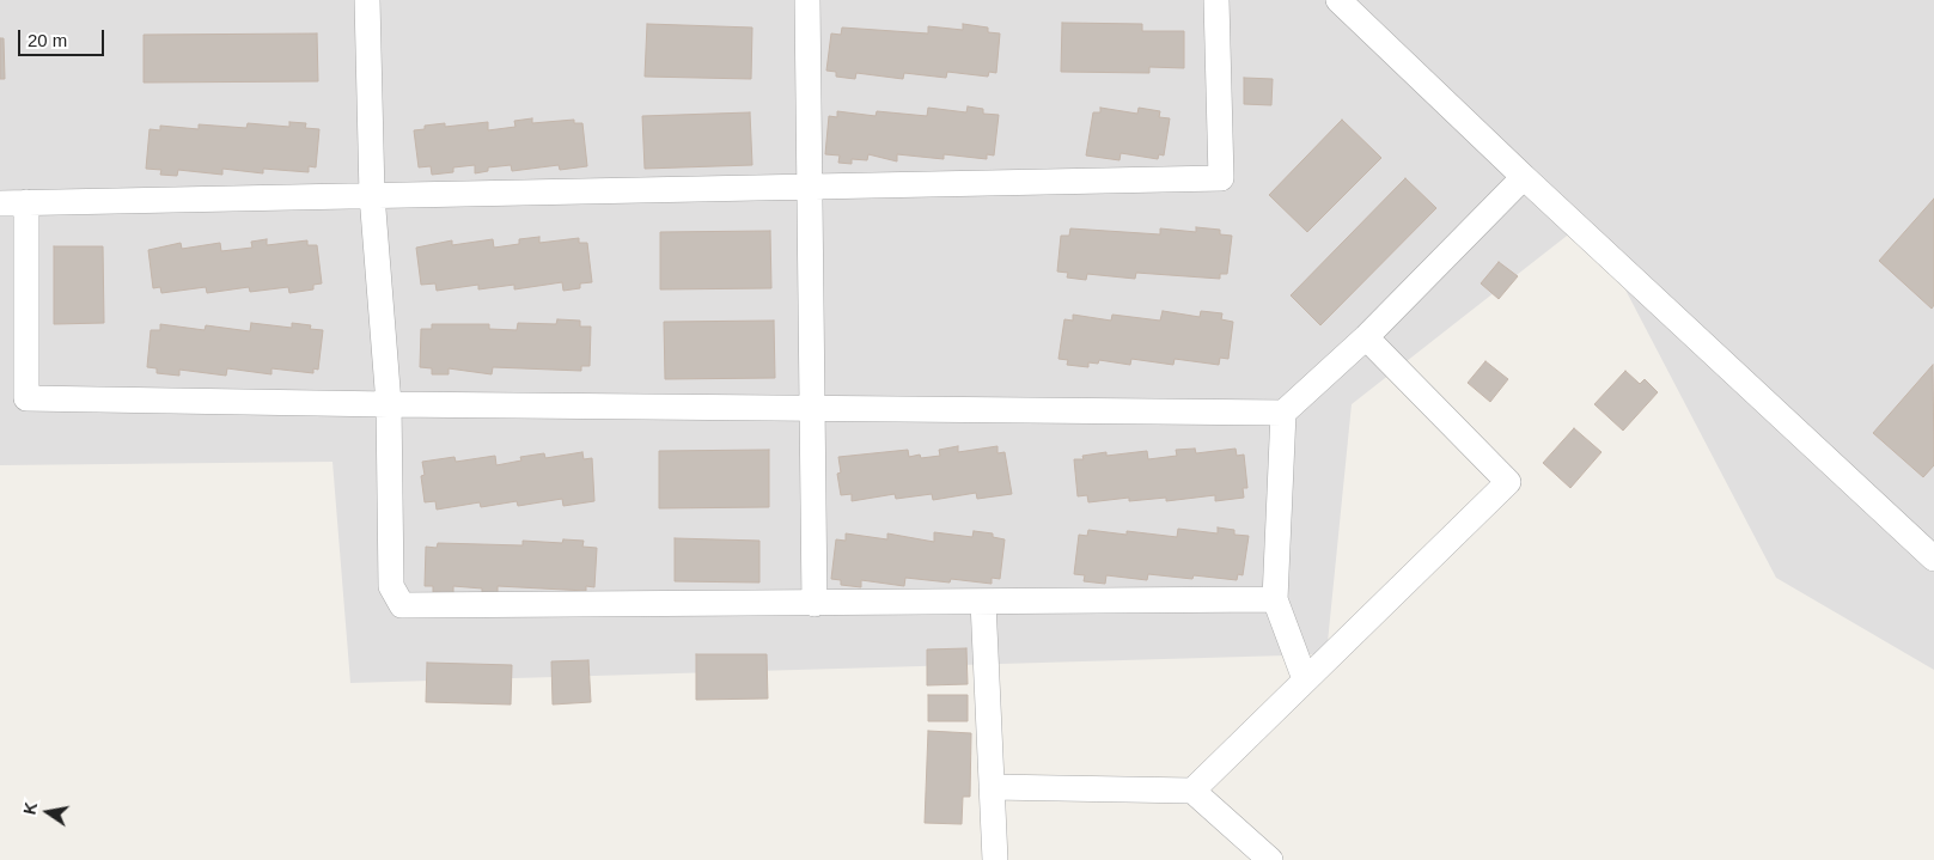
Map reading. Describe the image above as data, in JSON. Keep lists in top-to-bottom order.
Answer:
{
  "scale_bar": "20 m",
  "north": "left"
}
